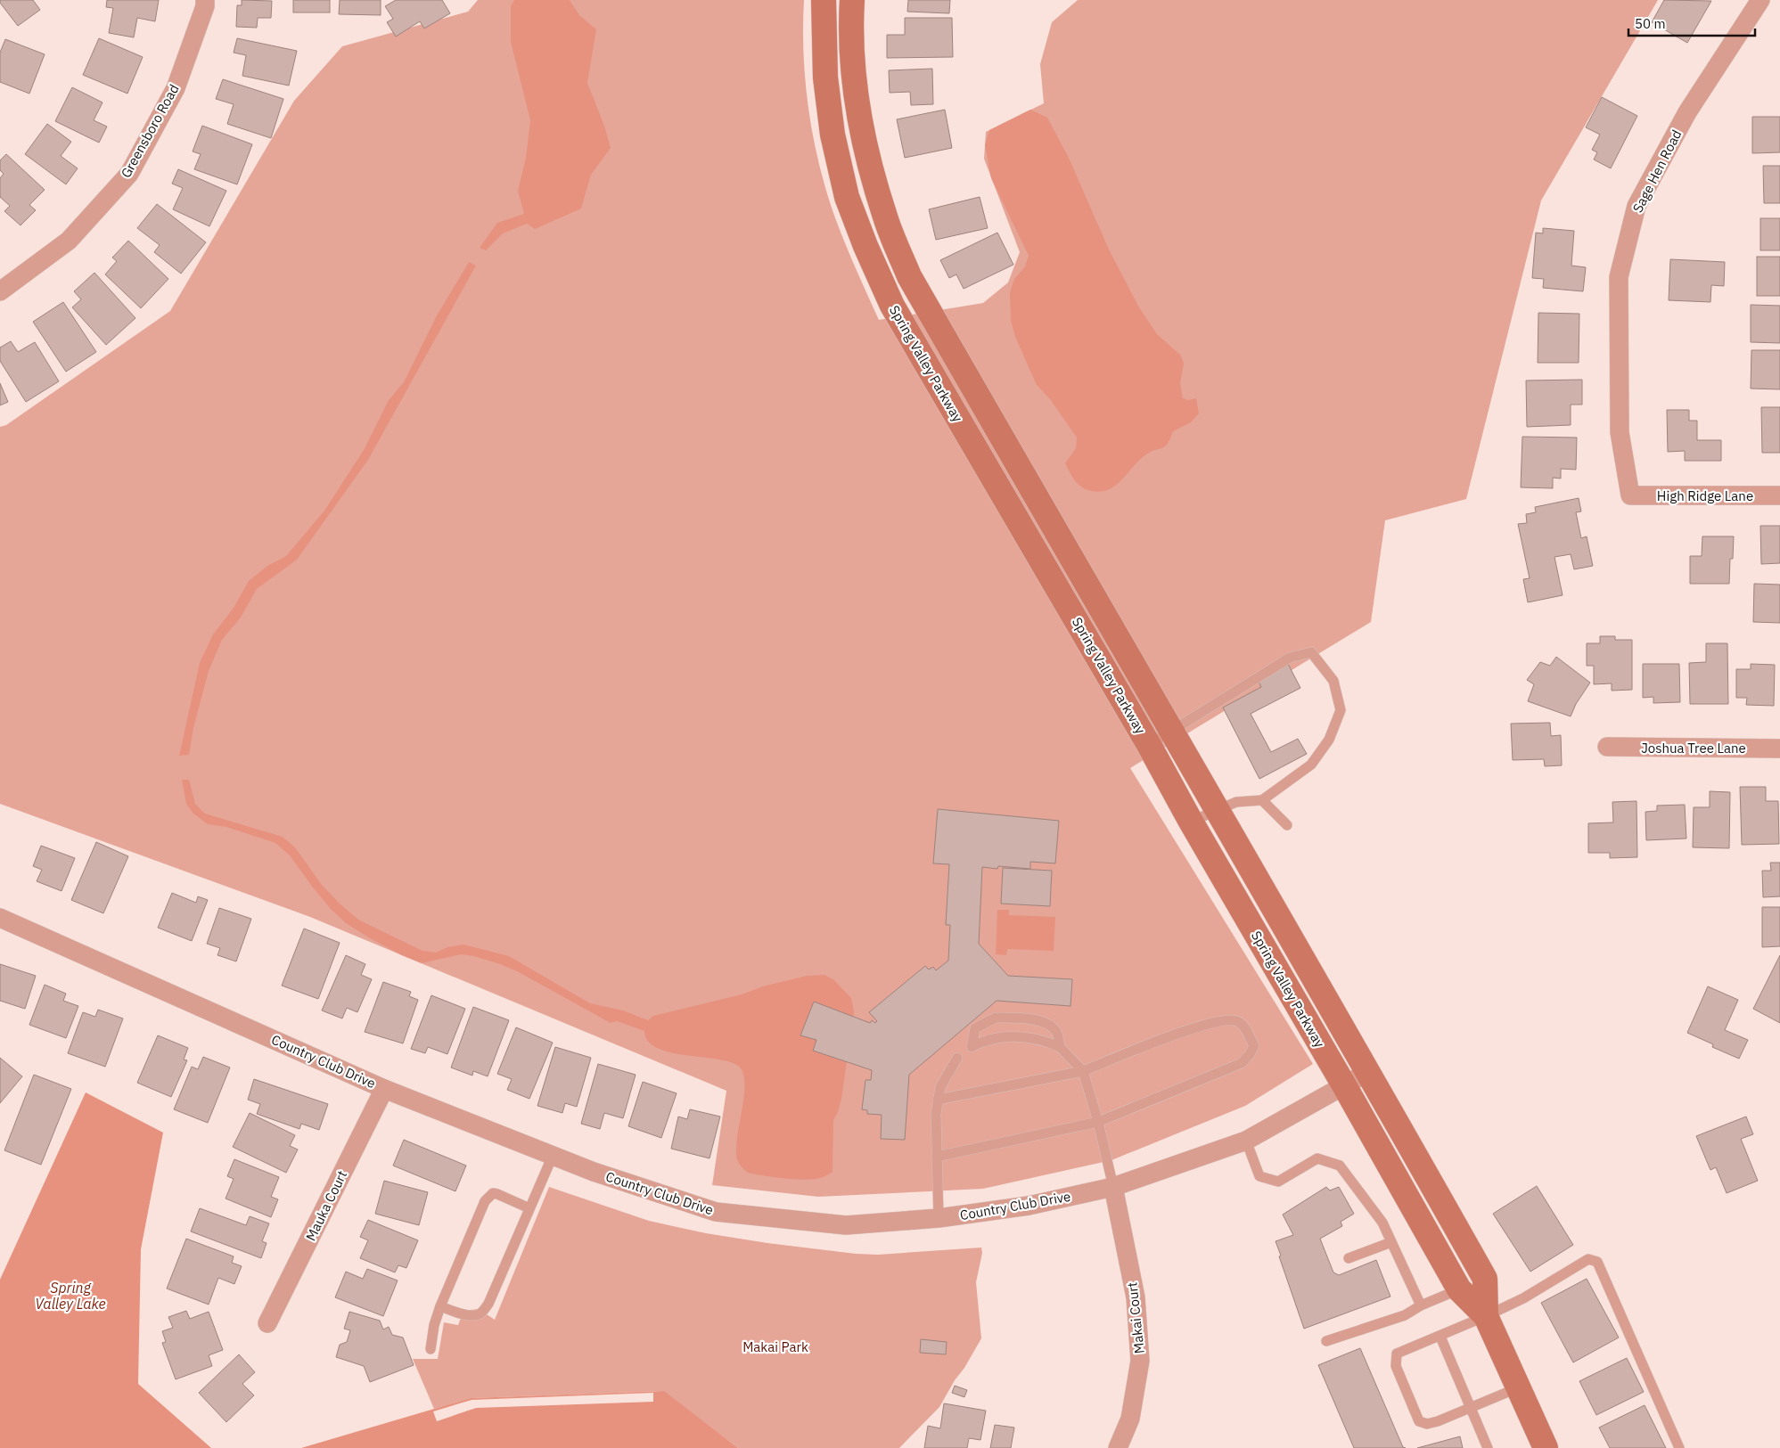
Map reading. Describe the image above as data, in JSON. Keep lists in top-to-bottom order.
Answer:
{
  "streets": {
    "street": [
      "Greensboro Road",
      "Sage Hen Road",
      "Spring Valley Parkway",
      "High Ridge Lane",
      "Joshua Tree Lane",
      "Country Club Drive",
      "Mauka Court",
      "Makai Court"
    ]
  },
  "crossings": [
    ["Sage Hen Road", "High Ridge Lane"],
    ["Spring Valley Parkway", "Country Club Drive"],
    ["Country Club Drive", "Mauka Court"],
    ["Country Club Drive", "Makai Court"]
  ],
  "water": ["Spring Valley Lake"],
  "parks": ["Makai Park"],
  "scale_bar": "50 m"
}
